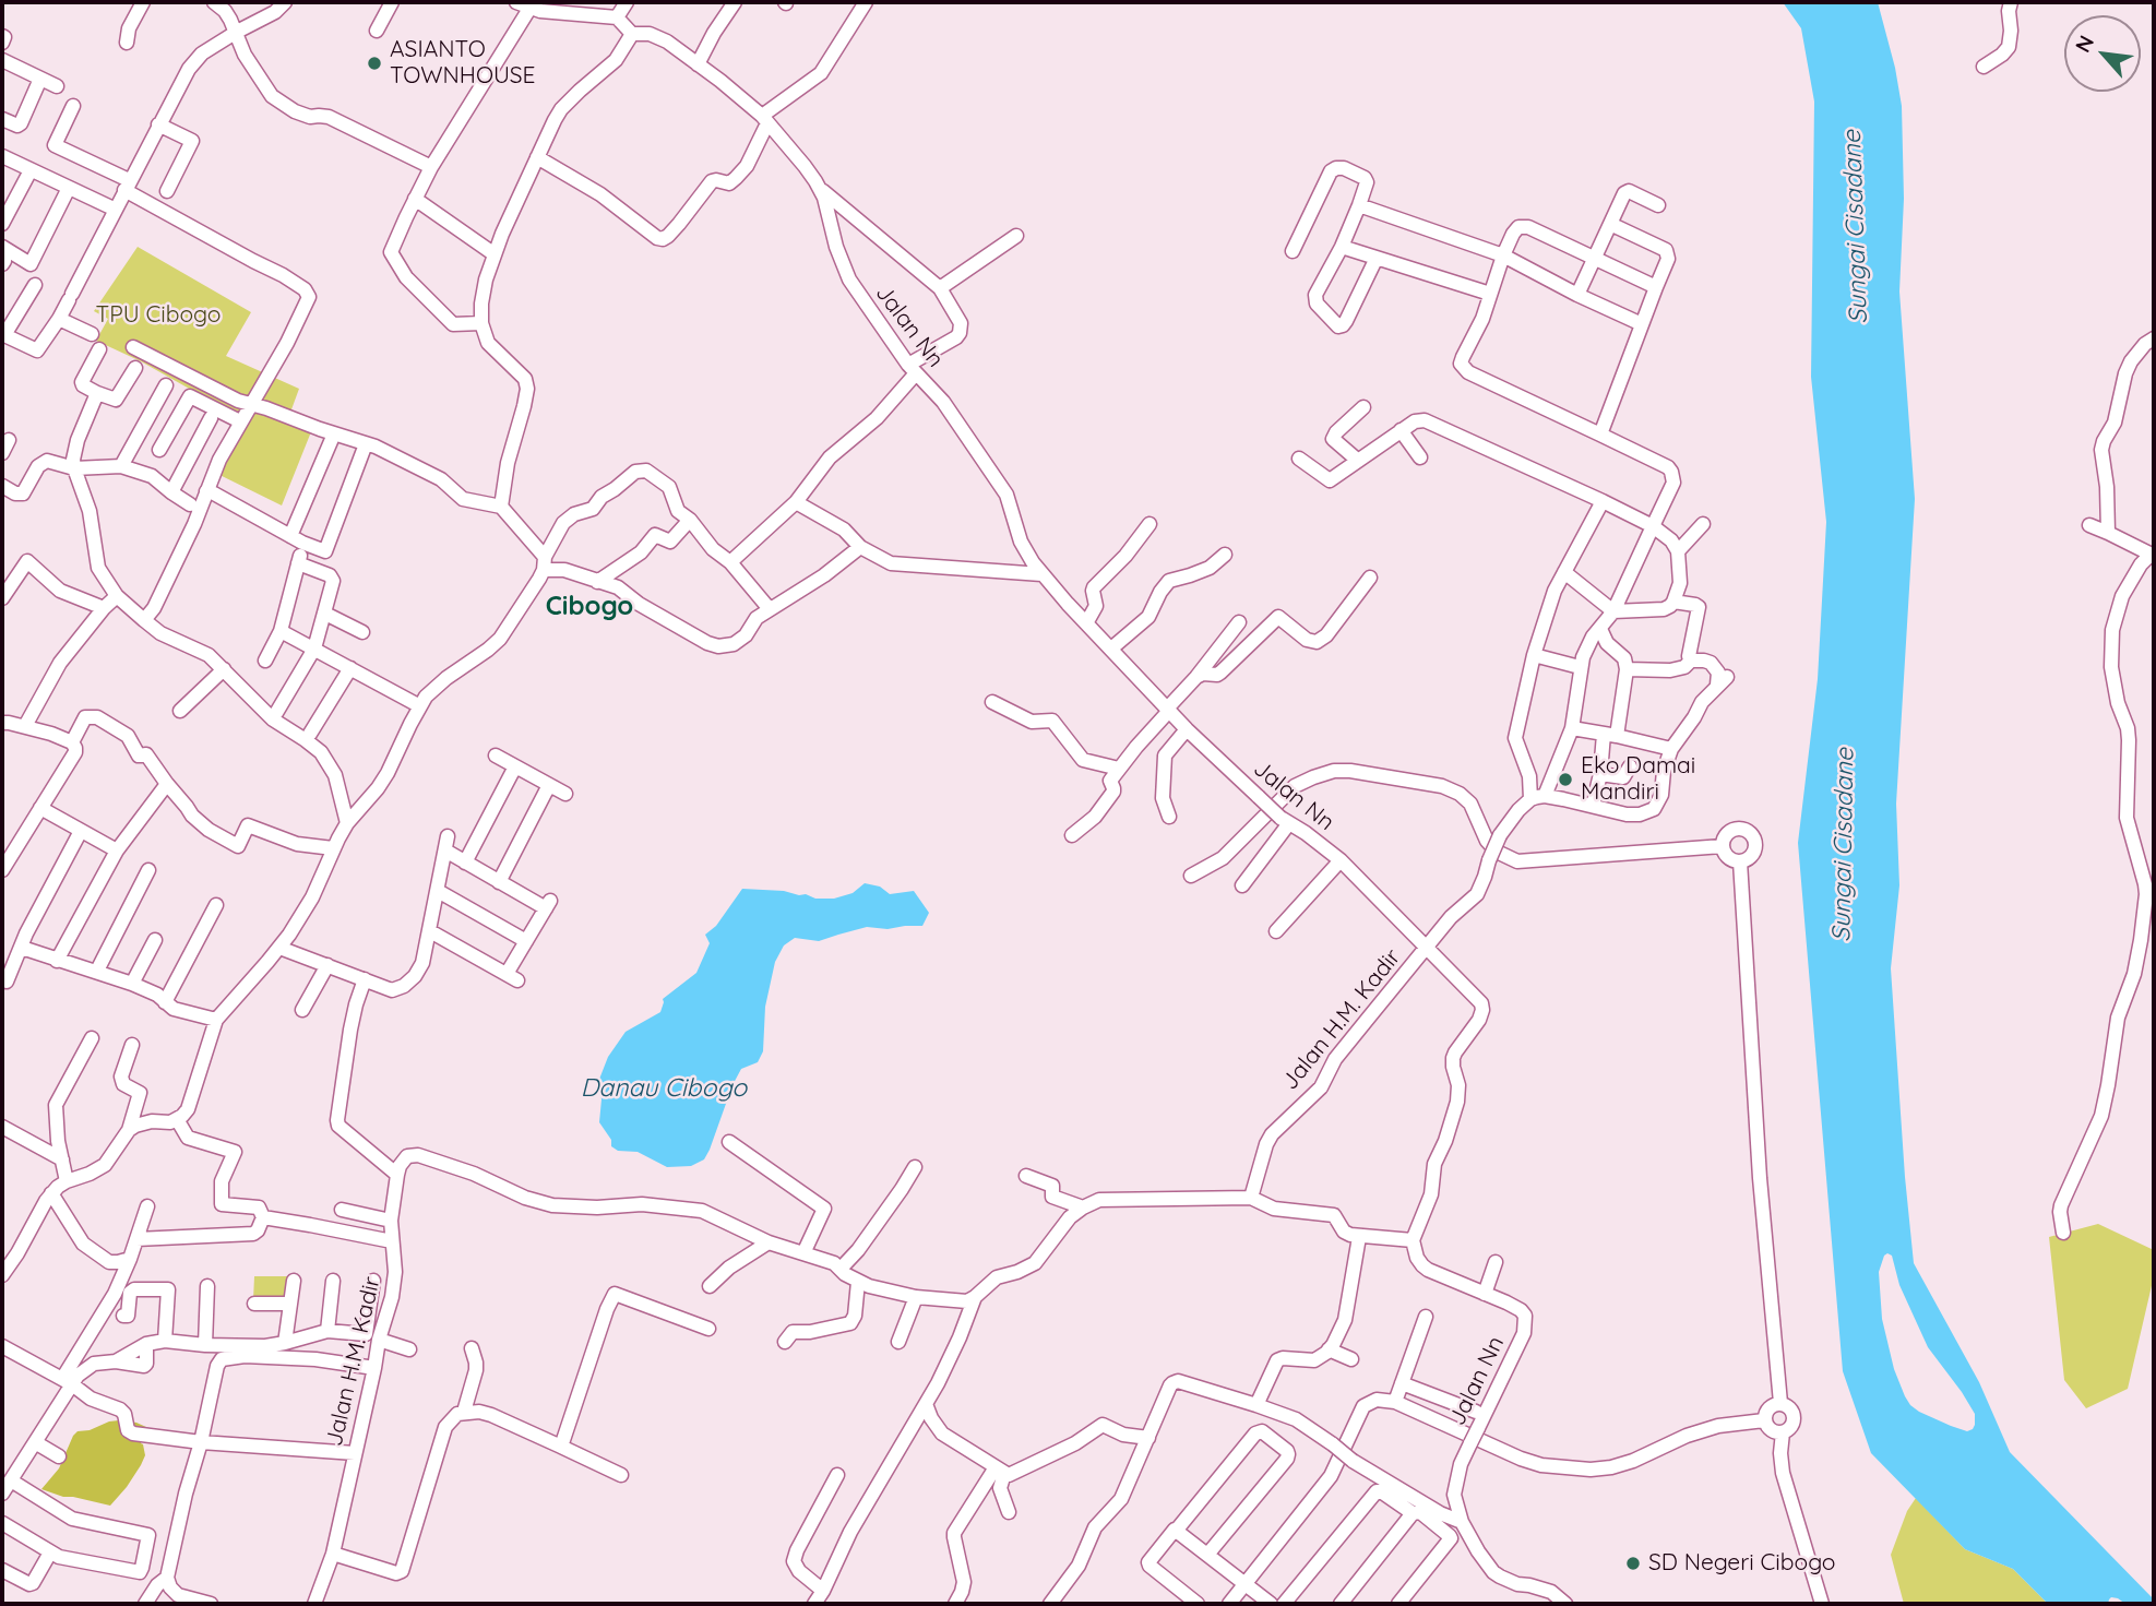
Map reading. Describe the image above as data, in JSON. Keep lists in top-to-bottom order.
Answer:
{
  "streets": {
    "street": ["Jalan Nn", "Jalan H.M. Kadir"]
  },
  "crossings": [
    ["Jalan Nn", "Jalan H.M. Kadir"]
  ],
  "districts": ["Cibogo"],
  "water": ["Sungai Cisadane", "Danau Cibogo"],
  "parks": ["TPU Cibogo"],
  "places": ["ASIANTO TOWNHOUSE", "Eko Damai Mandiri", "SD Negeri Cibogo"],
  "north": "top left"
}
